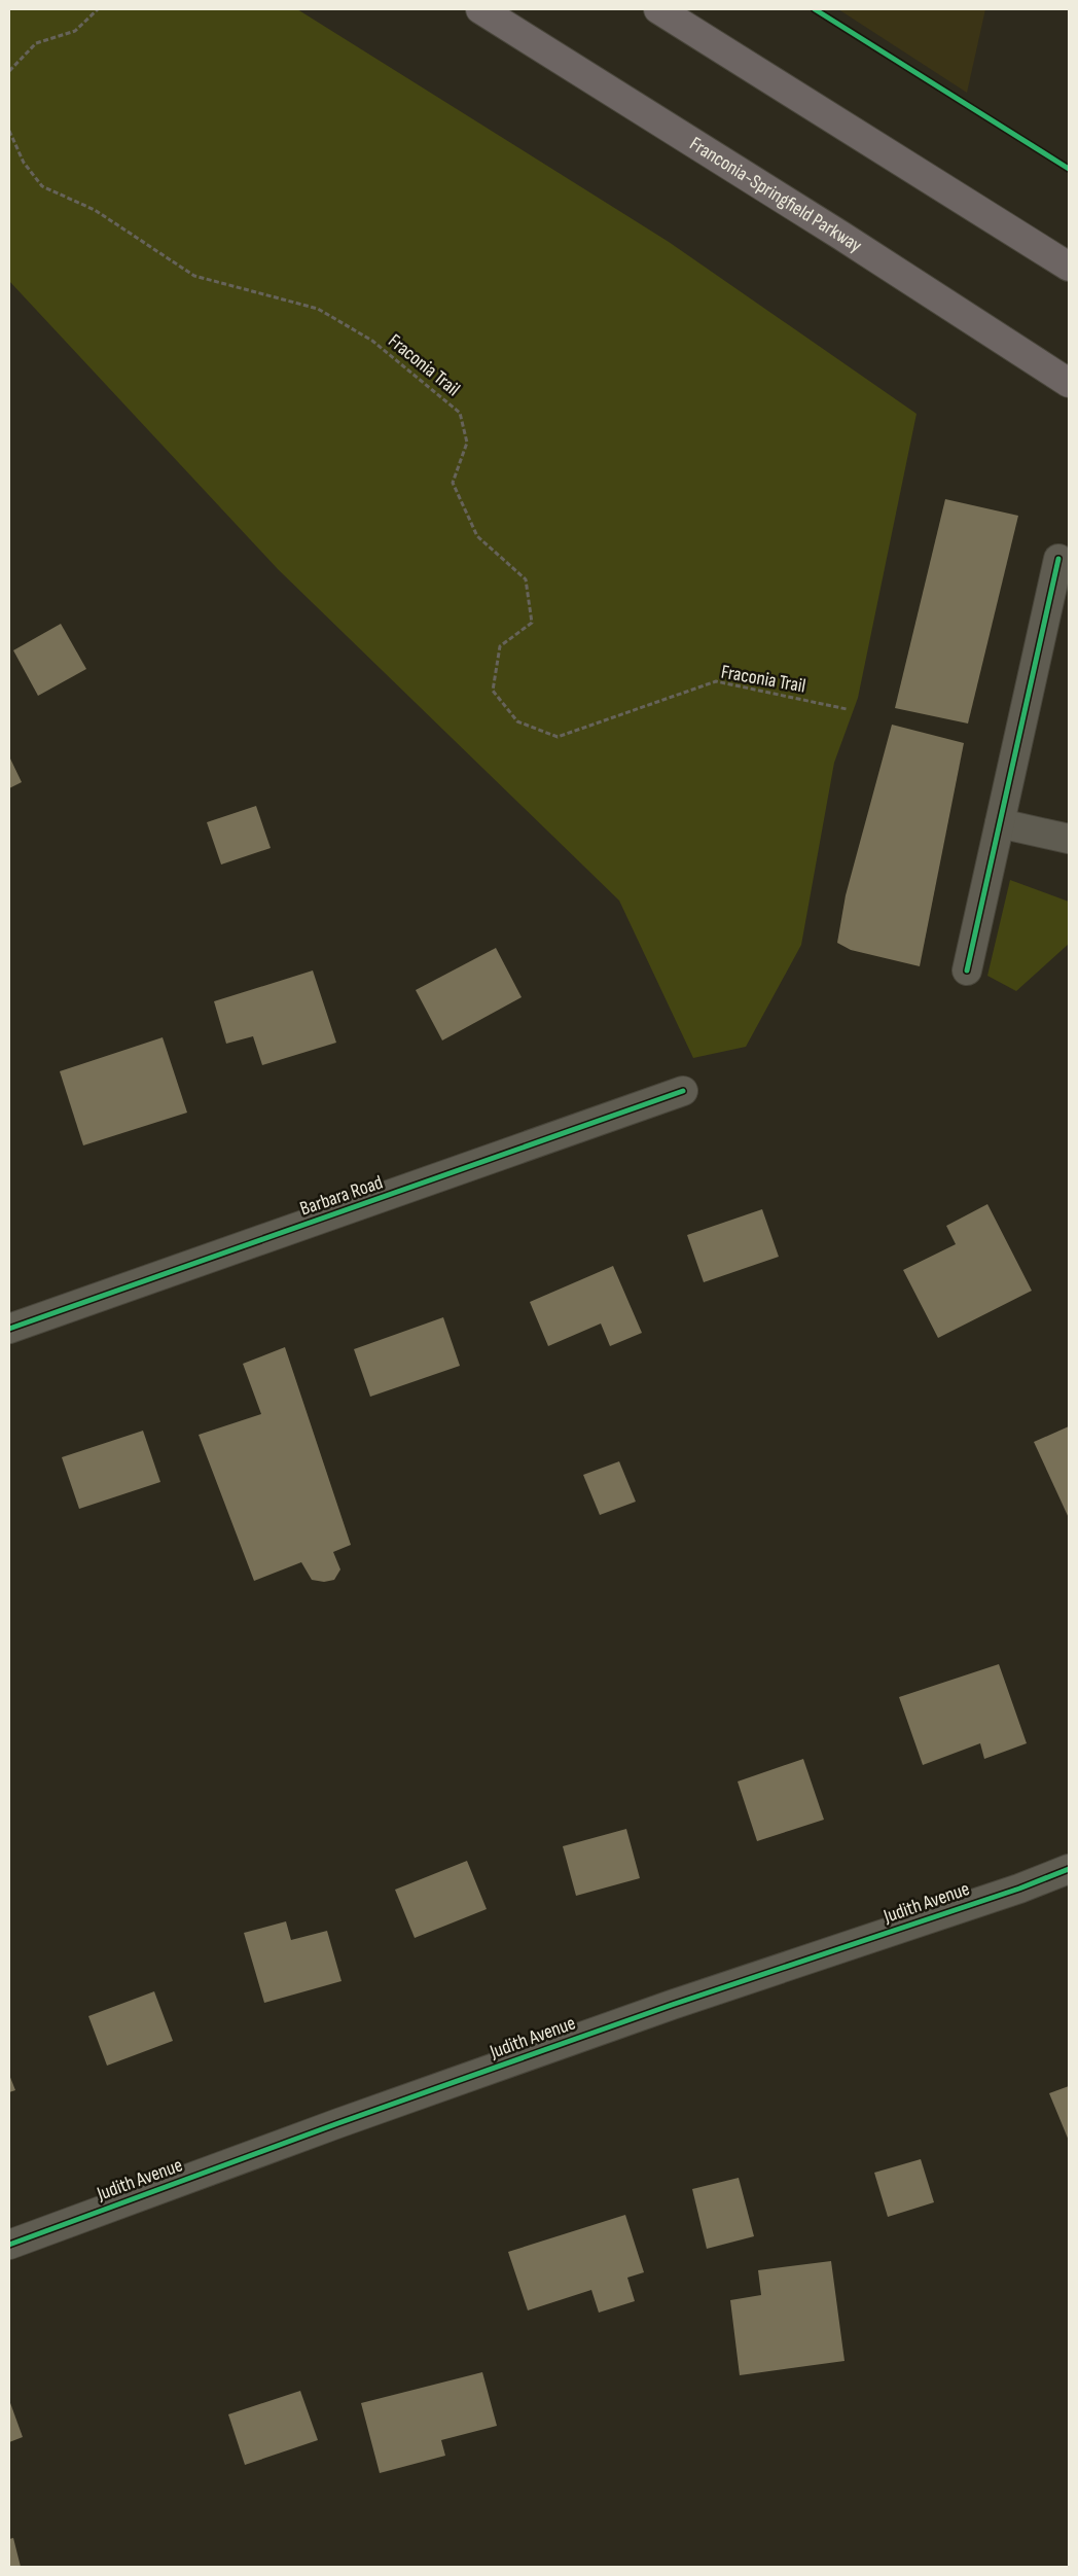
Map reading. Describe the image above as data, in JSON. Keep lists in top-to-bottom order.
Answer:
{
  "streets": {
    "main road": ["Franconia-Springfield Parkway"],
    "street": ["Barbara Road", "Judith Avenue"],
    "path": ["Fraconia Trail"]
  }
}
